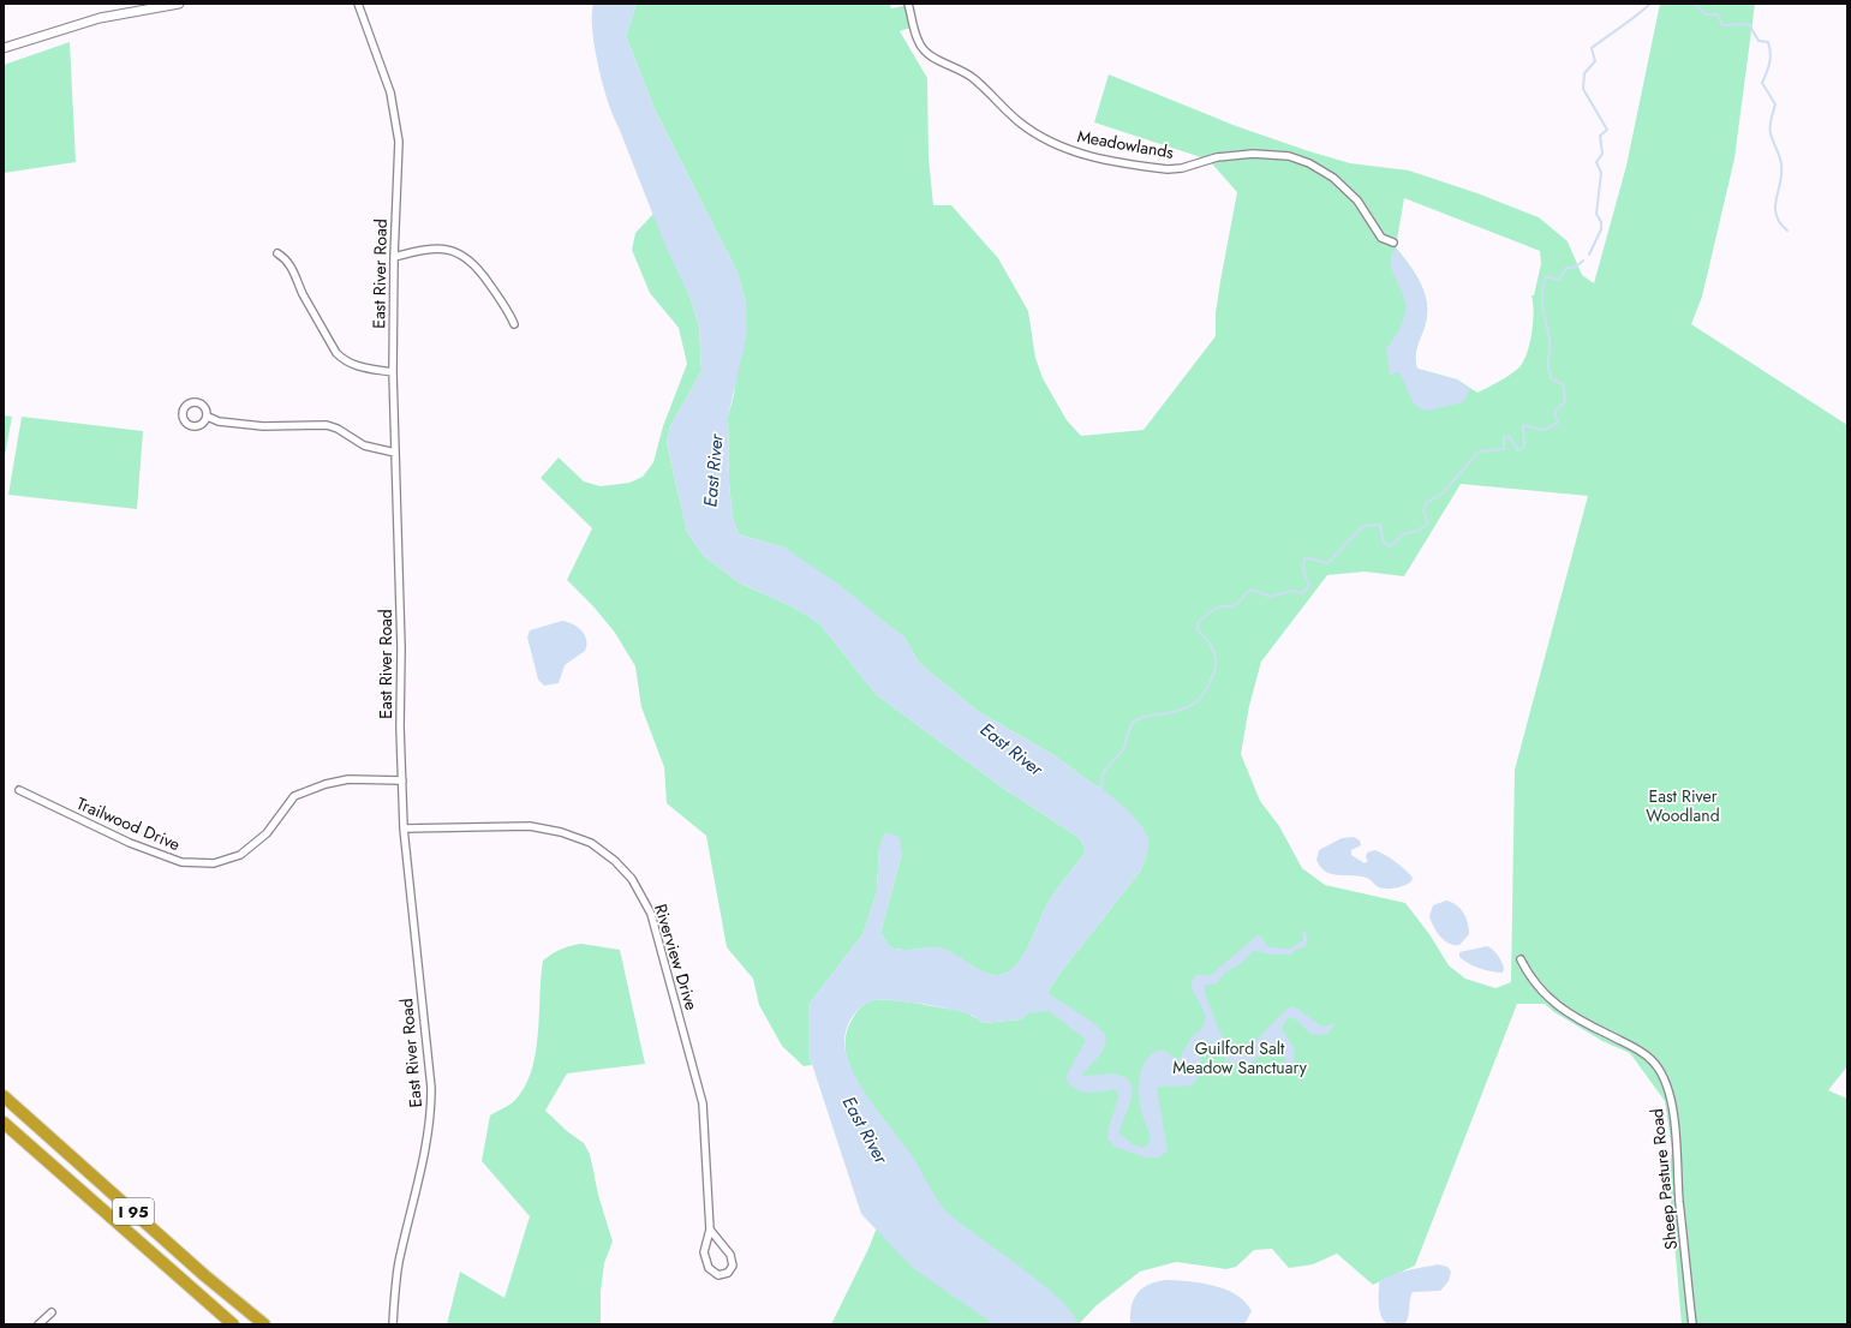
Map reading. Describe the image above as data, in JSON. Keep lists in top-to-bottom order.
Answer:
{
  "streets": {
    "highway": ["I 95"],
    "street": [
      "Meadowlands",
      "East River Road",
      "Trailwood Drive",
      "Riverview Drive",
      "Sheep Pasture Road"
    ]
  },
  "crossings": [
    ["East River Road", "Trailwood Drive"],
    ["East River Road", "Riverview Drive"]
  ],
  "water": ["East River"],
  "parks": ["East River Woodland", "Guilford Salt Meadow Sanctuary"]
}
